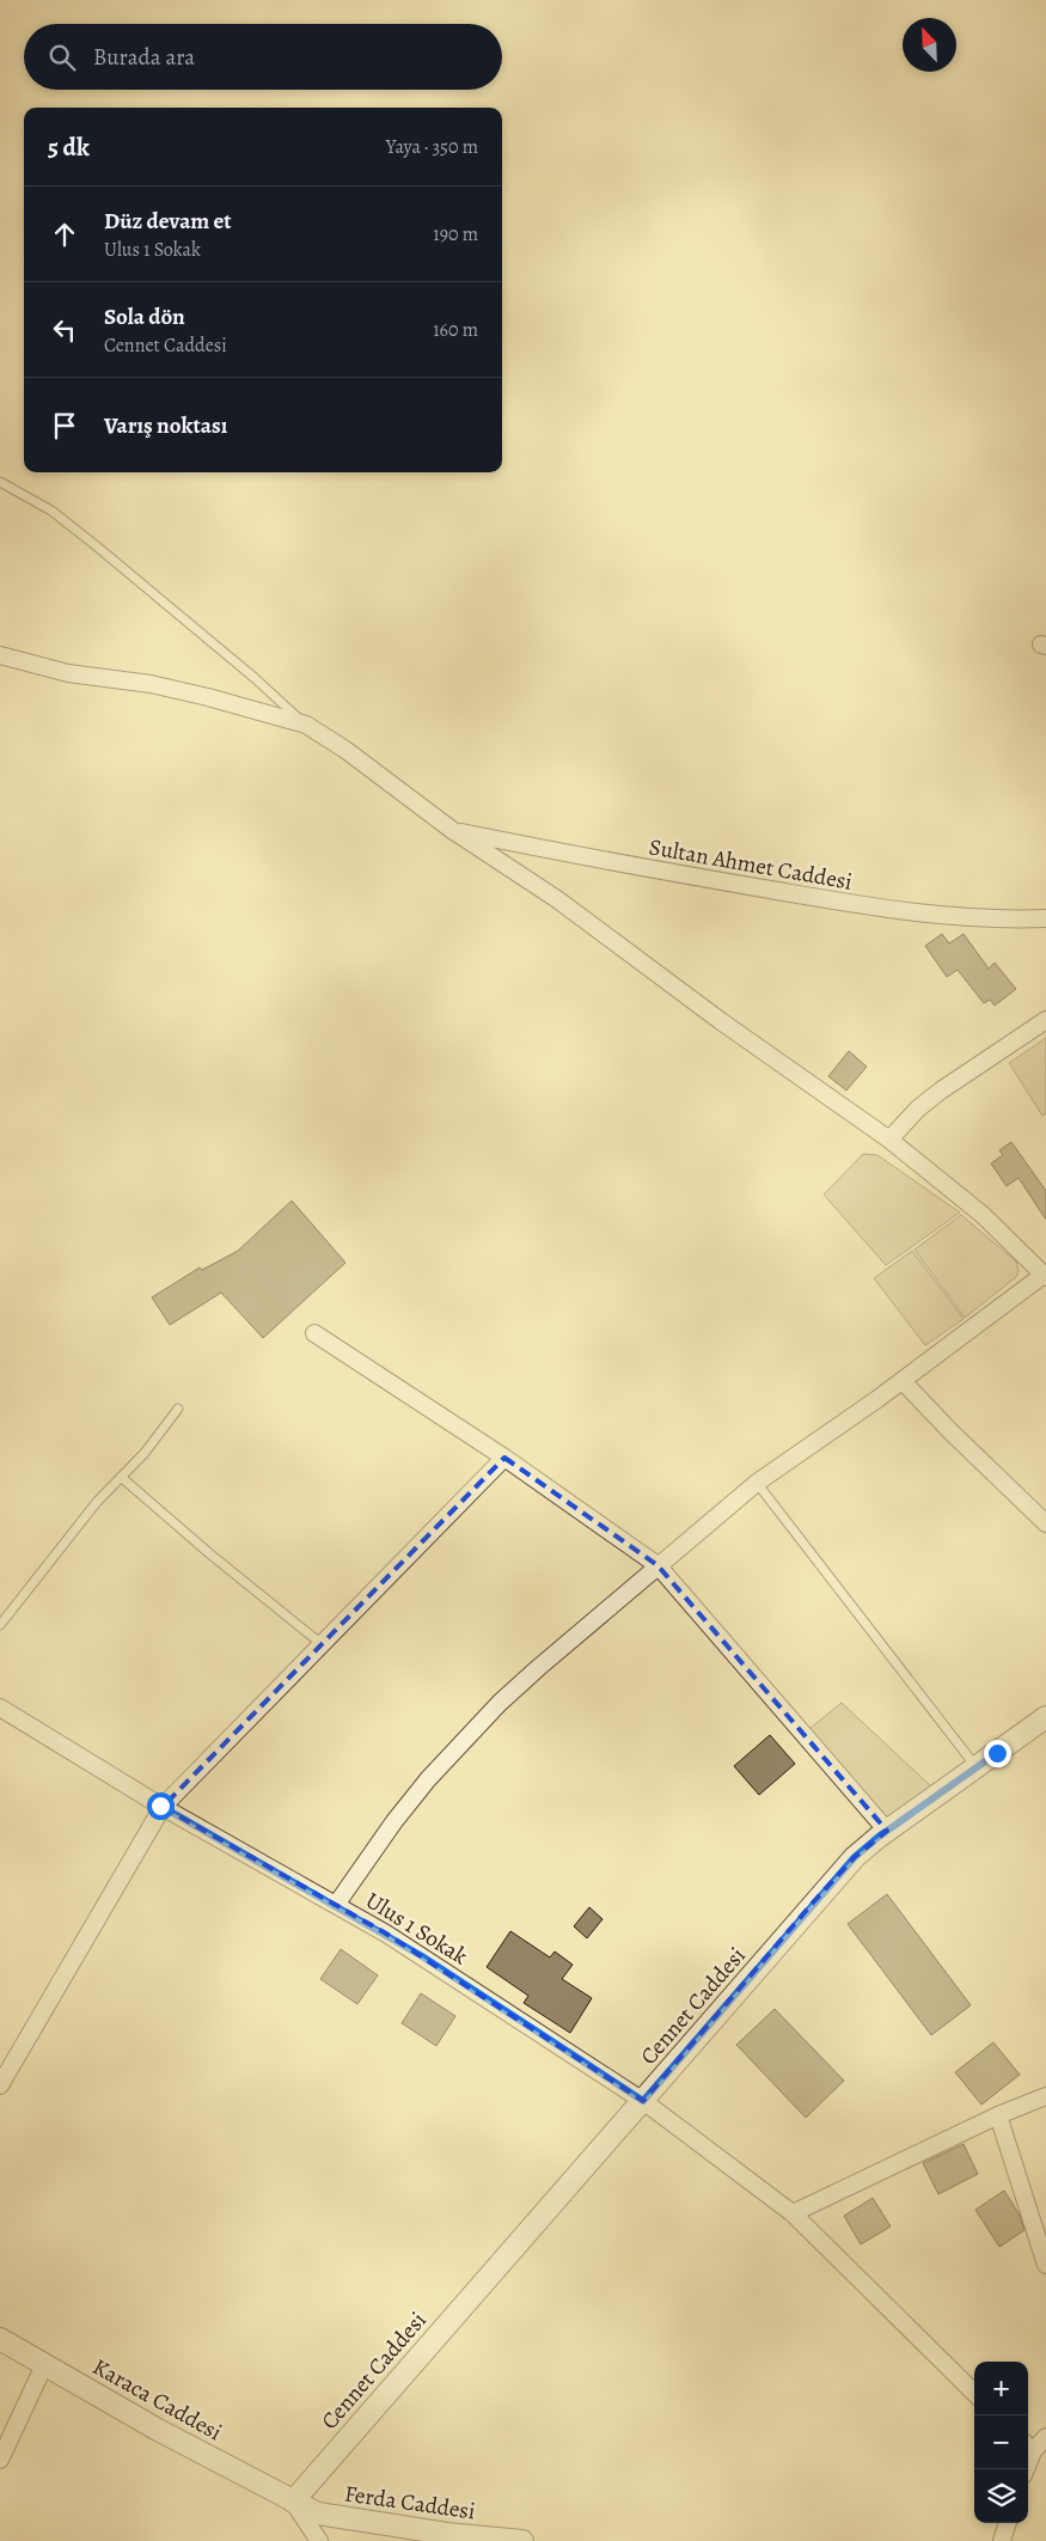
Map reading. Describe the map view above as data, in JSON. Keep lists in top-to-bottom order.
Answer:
{
  "streets": {
    "street": [
      "Sultan Ahmet Caddesi",
      "Ulus 1 Sokak",
      "Cennet Caddesi",
      "Karaca Caddesi",
      "Ferda Caddesi"
    ]
  },
  "crossings": [
    ["Ulus 1 Sokak", "Cennet Caddesi"],
    ["Cennet Caddesi", "Karaca Caddesi"],
    ["Cennet Caddesi", "Ferda Caddesi"],
    ["Karaca Caddesi", "Ferda Caddesi"]
  ],
  "north": "top left",
  "page": {
    "search": "Burada ara",
    "heading": ["5 dk", "Yaya · 350 m"],
    "list": [
      ["Düz devam et", "Ulus 1 Sokak", "190 m"],
      ["Sola dön", "Cennet Caddesi", "160 m"],
      "Varış noktası"
    ],
    "map_buttons": ["+", "−"]
  }
}
